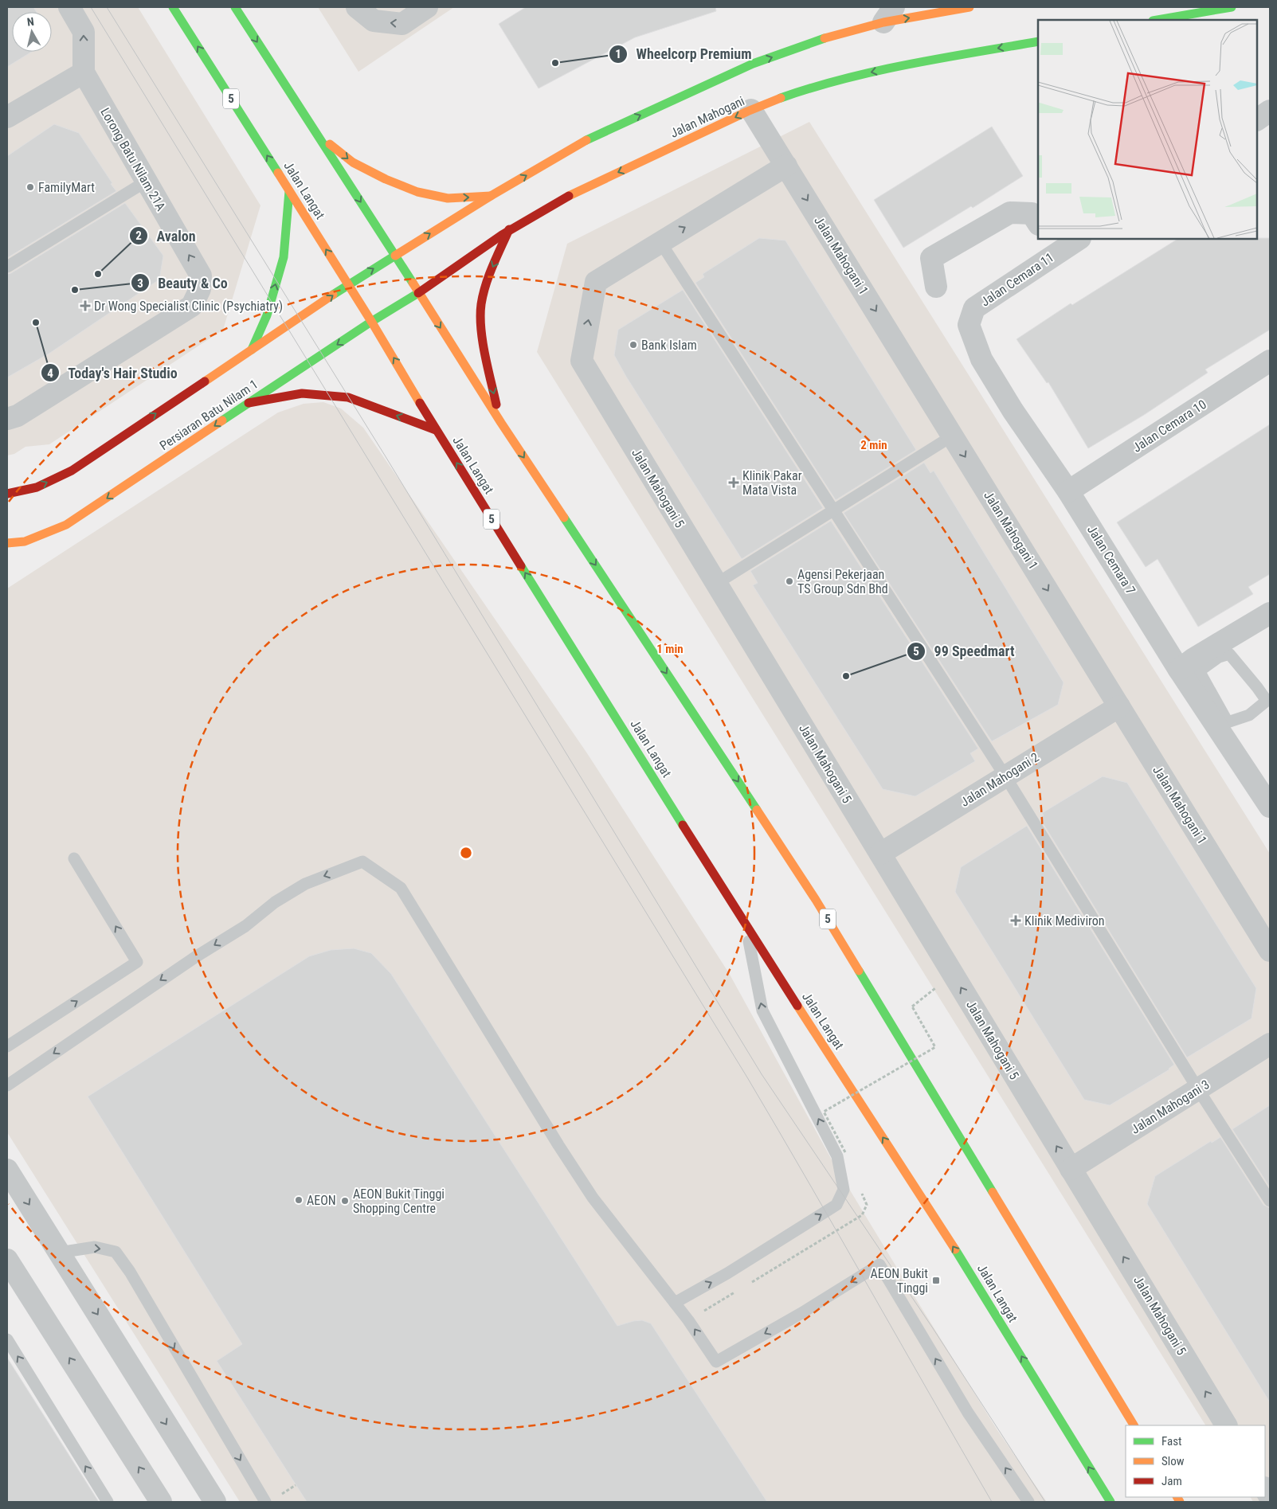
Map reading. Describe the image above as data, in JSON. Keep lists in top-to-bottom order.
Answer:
{
  "streets": {
    "main road": [
      "5",
      "Jalan Mahogani",
      "Jalan Langat",
      "Persiaran Batu Nilam 1"
    ],
    "street": [
      "Lorong Batu Nilam 21A",
      "Jalan Mahogani 1",
      "Jalan Cemara 11",
      "Jalan Cemara 10",
      "Jalan Mahogani 5",
      "Jalan Cemara 7",
      "Jalan Mahogani 2",
      "Jalan Mahogani 3"
    ]
  },
  "crossings": [
    ["5", "Jalan Mahogani"],
    ["5", "Persiaran Batu Nilam 1"],
    ["Jalan Mahogani", "Jalan Mahogani 1"],
    ["Jalan Mahogani", "Persiaran Batu Nilam 1"],
    ["Jalan Langat", "Persiaran Batu Nilam 1"],
    ["Jalan Mahogani 1", "Jalan Mahogani 5"],
    ["Jalan Mahogani 1", "Jalan Mahogani 2"],
    ["Jalan Cemara 11", "Jalan Cemara 7"],
    ["Jalan Cemara 10", "Jalan Cemara 7"],
    ["Jalan Mahogani 5", "Jalan Mahogani 2"],
    ["Jalan Mahogani 5", "Jalan Mahogani 3"]
  ],
  "one_way": ["Jalan Mahogani 1", "Jalan Mahogani 5"],
  "places": {
    "other": [
      "Wheelcorp Premium",
      "FamilyMart",
      "Avalon",
      "Beauty & Co",
      "Today's Hair Studio",
      "Bank Islam",
      "Agensi Pekerjaan TS Group Sdn Bhd",
      "99 Speedmart",
      "AEON",
      "AEON Bukit Tinggi Shopping Centre"
    ],
    "health": ["Dr Wong Specialist Clinic (Psychiatry)", "Klinik Pakar Mata Vista", "Klinik Mediviron"],
    "transit": ["AEON Bukit Tinggi"]
  },
  "legend": ["Fast", "Slow", "Jam"],
  "north": "top",
  "rings": ["2 min", "1 min"]
}
